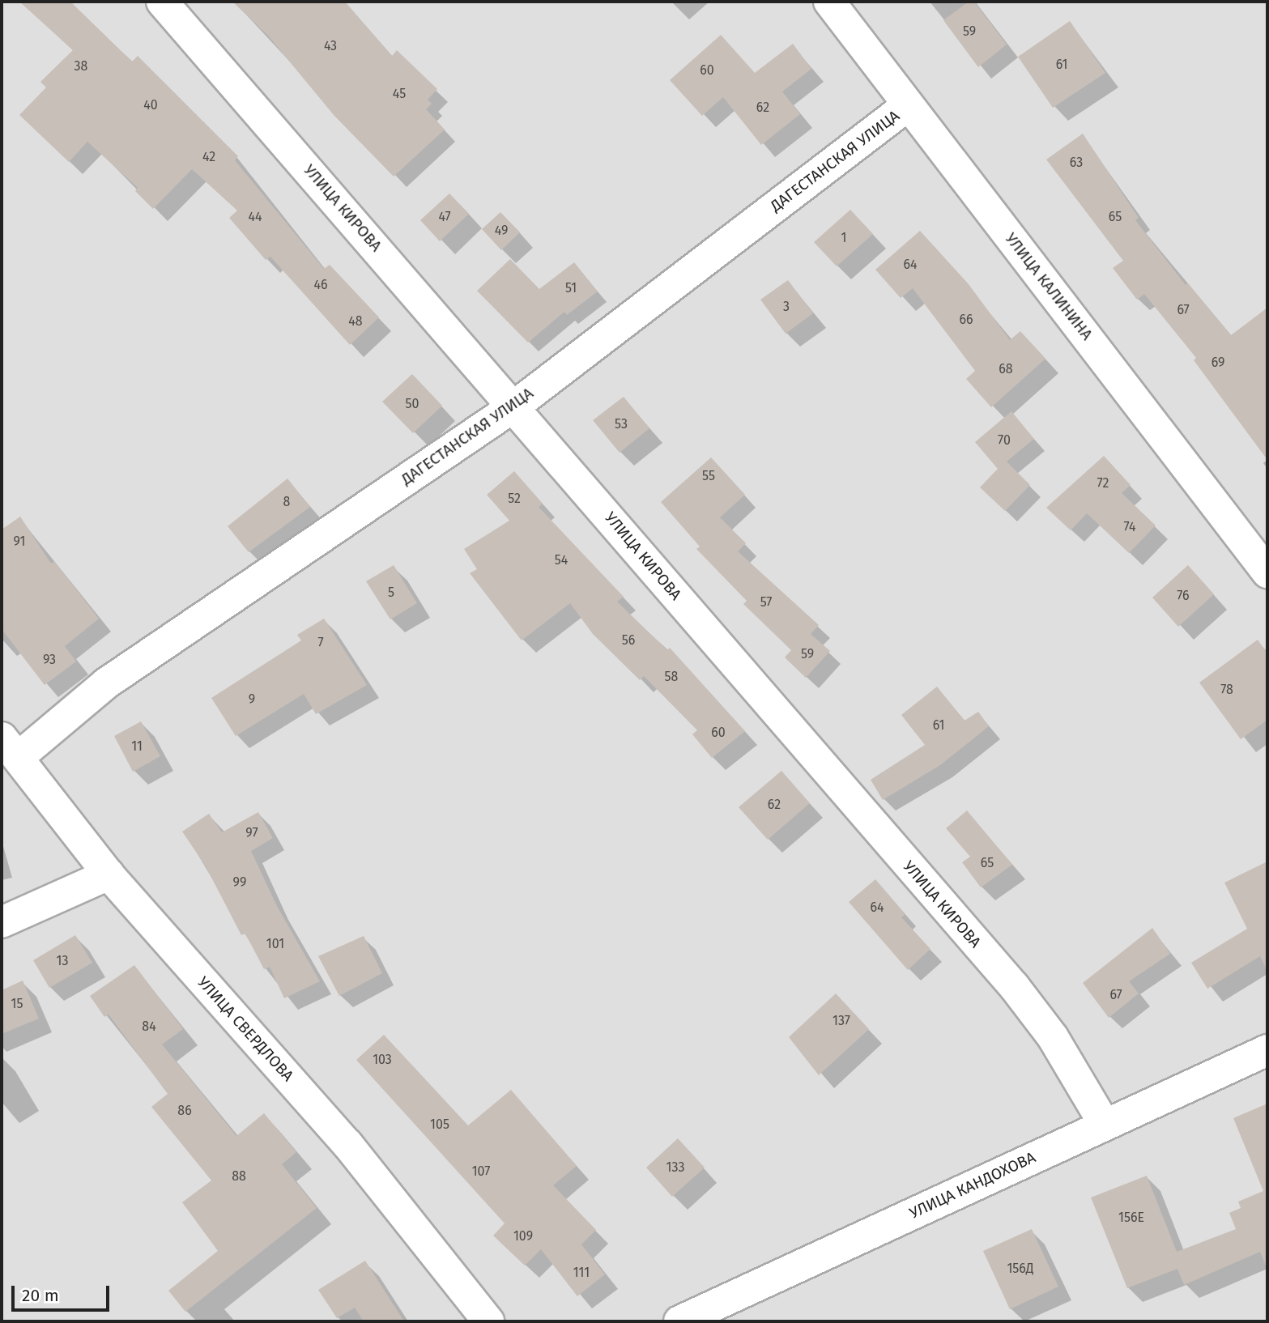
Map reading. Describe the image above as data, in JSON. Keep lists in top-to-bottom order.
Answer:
{
  "streets": {
    "street": [
      "ДАГЕСТАНСКАЯ УЛИЦА",
      "УЛИЦА КИРОВА",
      "УЛИЦА КАЛИНИНА",
      "УЛИЦА СВЕРДЛОВА",
      "УЛИЦА КАНДОХОВА"
    ]
  },
  "crossings": [
    ["ДАГЕСТАНСКАЯ УЛИЦА", "УЛИЦА КИРОВА"],
    ["ДАГЕСТАНСКАЯ УЛИЦА", "УЛИЦА КАЛИНИНА"],
    ["ДАГЕСТАНСКАЯ УЛИЦА", "УЛИЦА СВЕРДЛОВА"],
    ["УЛИЦА КИРОВА", "УЛИЦА КАНДОХОВА"]
  ],
  "house_numbers": [
    "59",
    "43",
    "61",
    "38",
    "60",
    "45",
    "40",
    "62",
    "42",
    "63",
    "44",
    "47",
    "65",
    "49",
    "1",
    "64",
    "46",
    "51",
    "3",
    "67",
    "66",
    "48",
    "69",
    "68",
    "50",
    "53",
    "70",
    "55",
    "72",
    "52",
    "8",
    "74",
    "91",
    "54",
    "5",
    "76",
    "57",
    "56",
    "7",
    "59",
    "93",
    "58",
    "78",
    "9",
    "61",
    "60",
    "11",
    "62",
    "97",
    "65",
    "99",
    "64",
    "101",
    "13",
    "67",
    "15",
    "137",
    "84",
    "103",
    "86",
    "105",
    "133",
    "107",
    "88",
    "156Е",
    "109",
    "156Д",
    "111"
  ],
  "scale_bar": "20 m"
}
